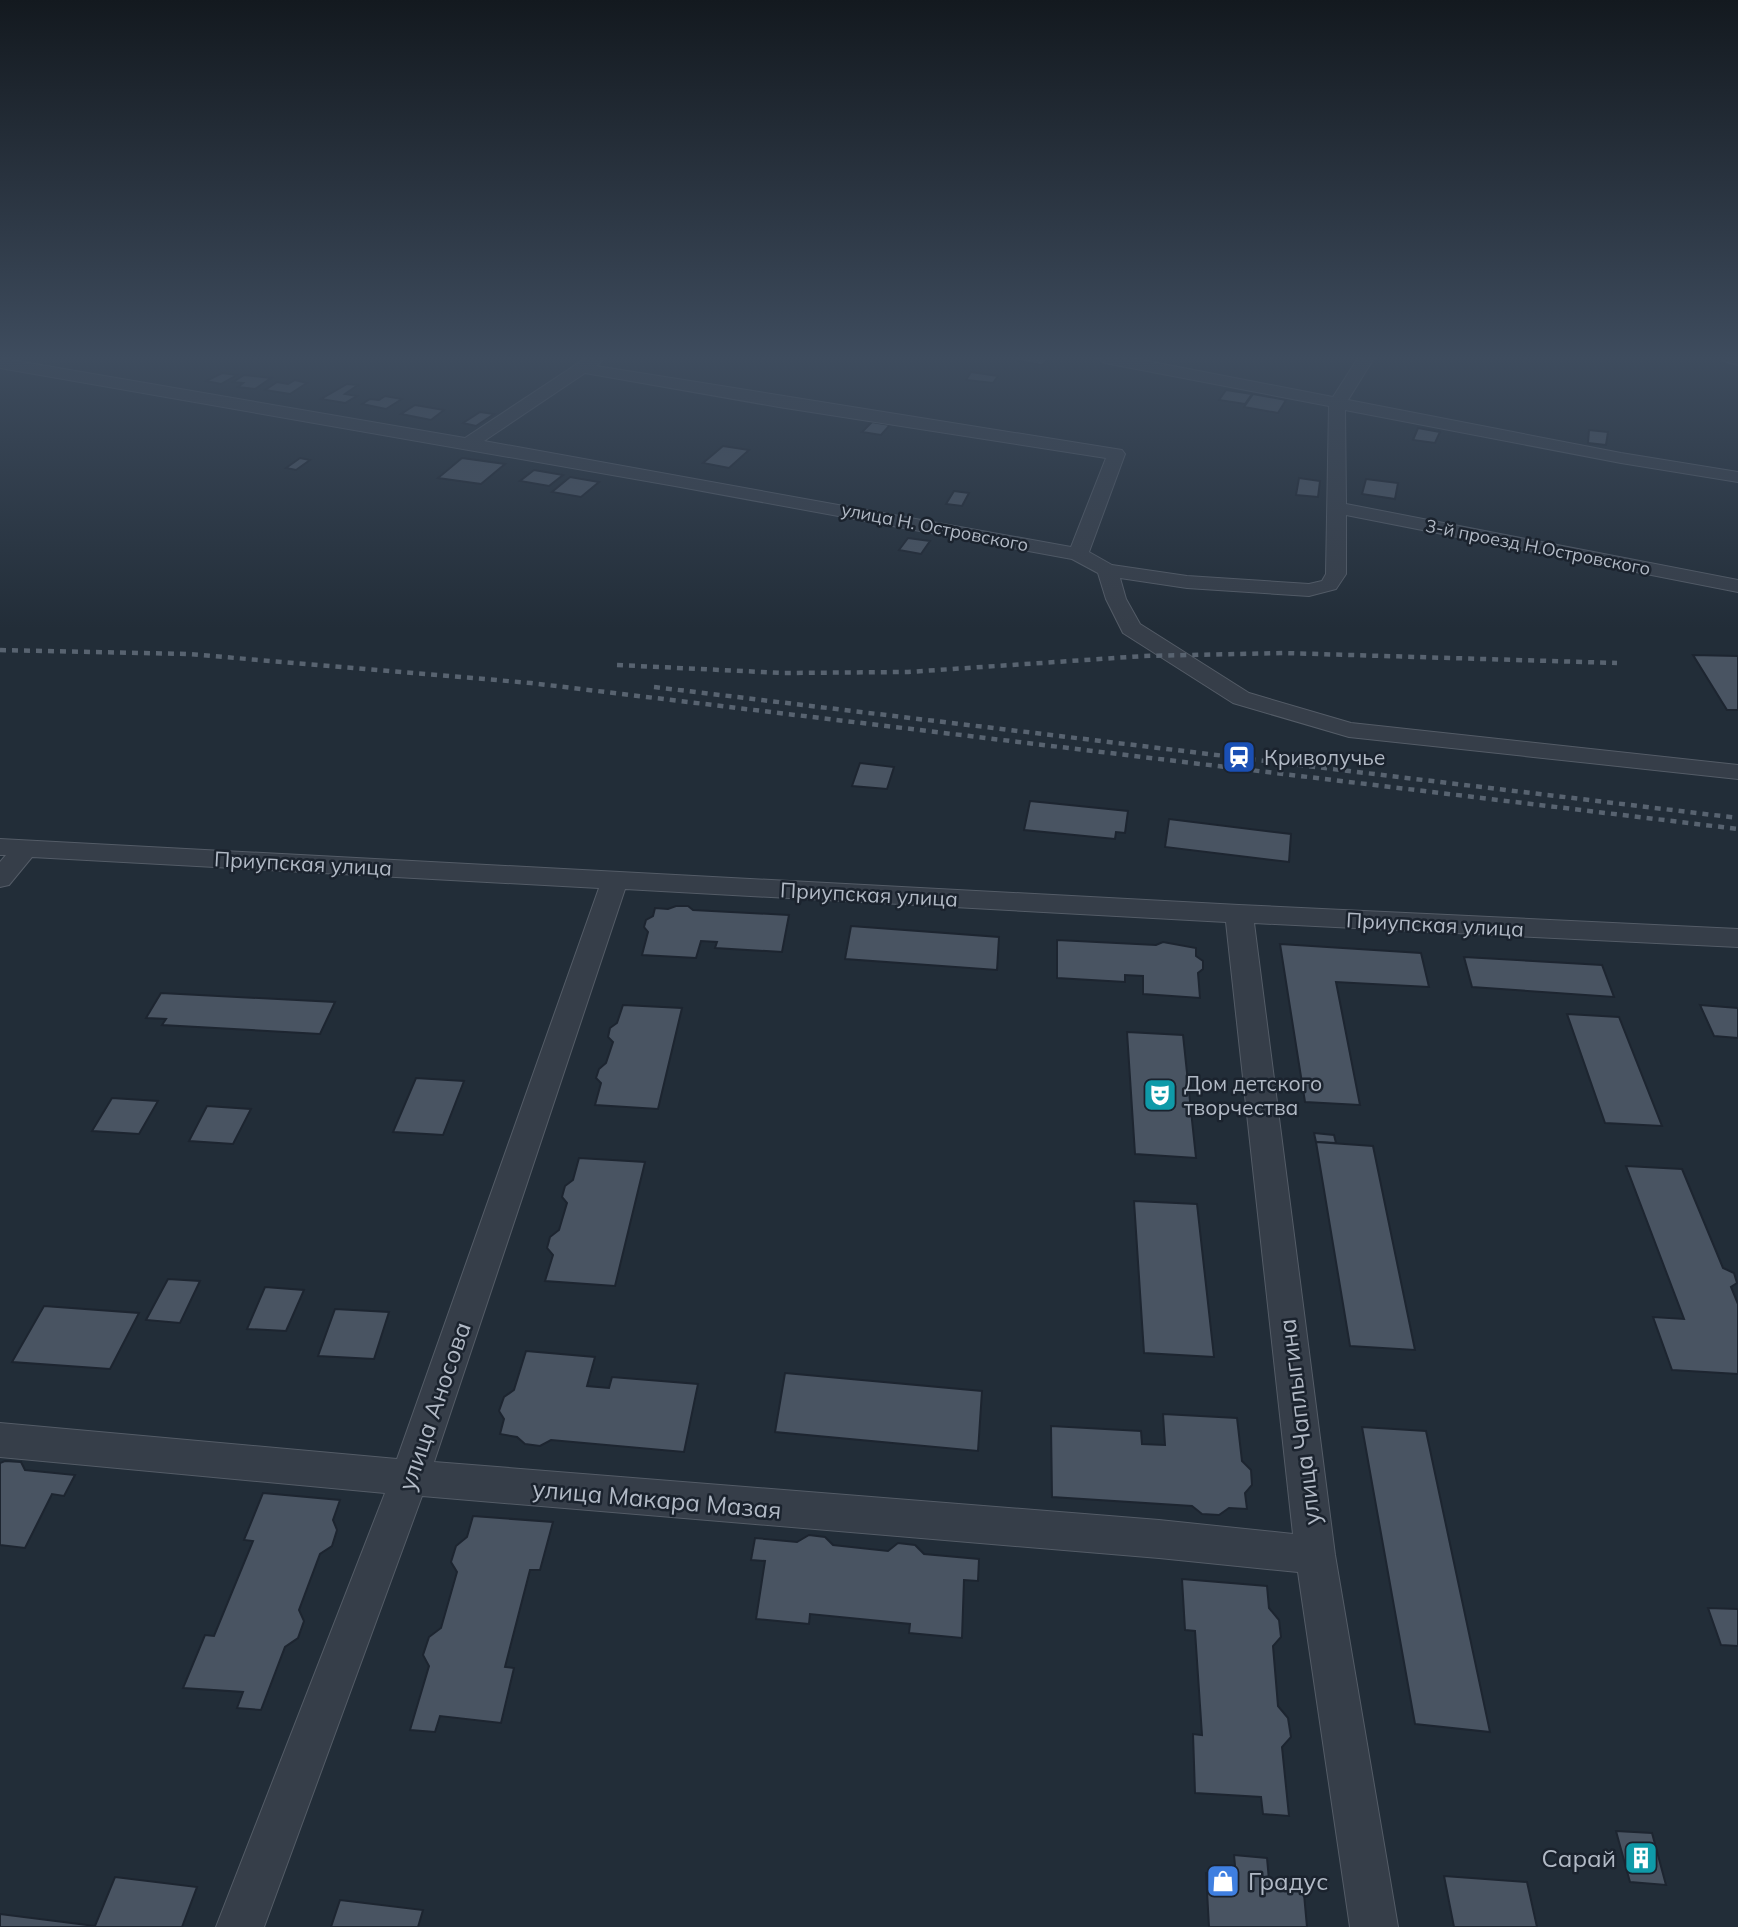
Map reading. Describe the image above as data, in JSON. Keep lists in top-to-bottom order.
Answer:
{
  "streets": {
    "street": [
      "улица Н. Островского",
      "3-й проезд Н.Островского",
      "Приупская улица",
      "улица Аносова",
      "улица Чаплыгина",
      "улица Макара Мазая"
    ]
  },
  "crossings": [
    ["улица Н. Островского", "3-й проезд Н.Островского"],
    ["Приупская улица", "улица Аносова"],
    ["Приупская улица", "улица Чаплыгина"],
    ["улица Аносова", "улица Макара Мазая"],
    ["улица Чаплыгина", "улица Макара Мазая"]
  ],
  "places": {
    "station": ["Криволучье"],
    "theatre": ["Дом детского творчества"],
    "building": ["Сарай"],
    "shop": ["Градус"]
  }
}
